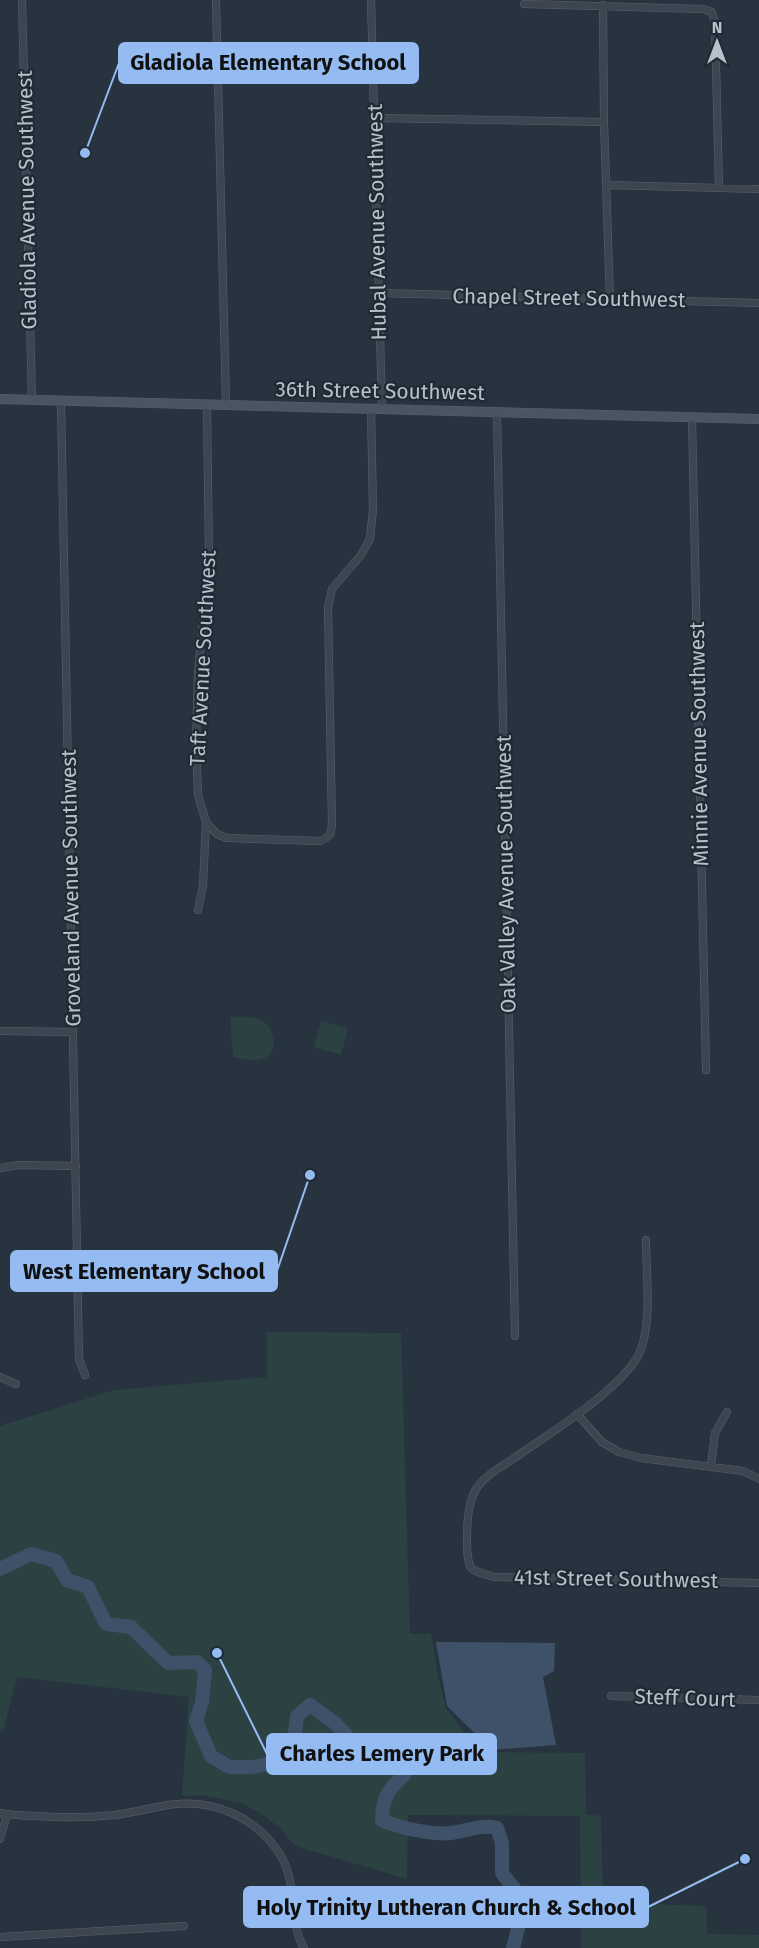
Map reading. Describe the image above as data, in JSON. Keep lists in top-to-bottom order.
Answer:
{
  "streets": {
    "street": [
      "Gladiola Avenue Southwest",
      "Hubal Avenue Southwest",
      "Chapel Street Southwest",
      "36th Street Southwest",
      "Taft Avenue Southwest",
      "Minnie Avenue Southwest",
      "Oak Valley Avenue Southwest",
      "Groveland Avenue Southwest",
      "41st Street Southwest",
      "Steff Court"
    ]
  },
  "crossings": [
    ["Gladiola Avenue Southwest", "36th Street Southwest"],
    ["Hubal Avenue Southwest", "Chapel Street Southwest"],
    ["Hubal Avenue Southwest", "36th Street Southwest"],
    ["36th Street Southwest", "Taft Avenue Southwest"],
    ["36th Street Southwest", "Minnie Avenue Southwest"],
    ["36th Street Southwest", "Oak Valley Avenue Southwest"],
    ["36th Street Southwest", "Groveland Avenue Southwest"]
  ],
  "places": [
    "Gladiola Elementary School",
    "West Elementary School",
    "Charles Lemery Park",
    "Holy Trinity Lutheran Church & School"
  ],
  "north": "top"
}
